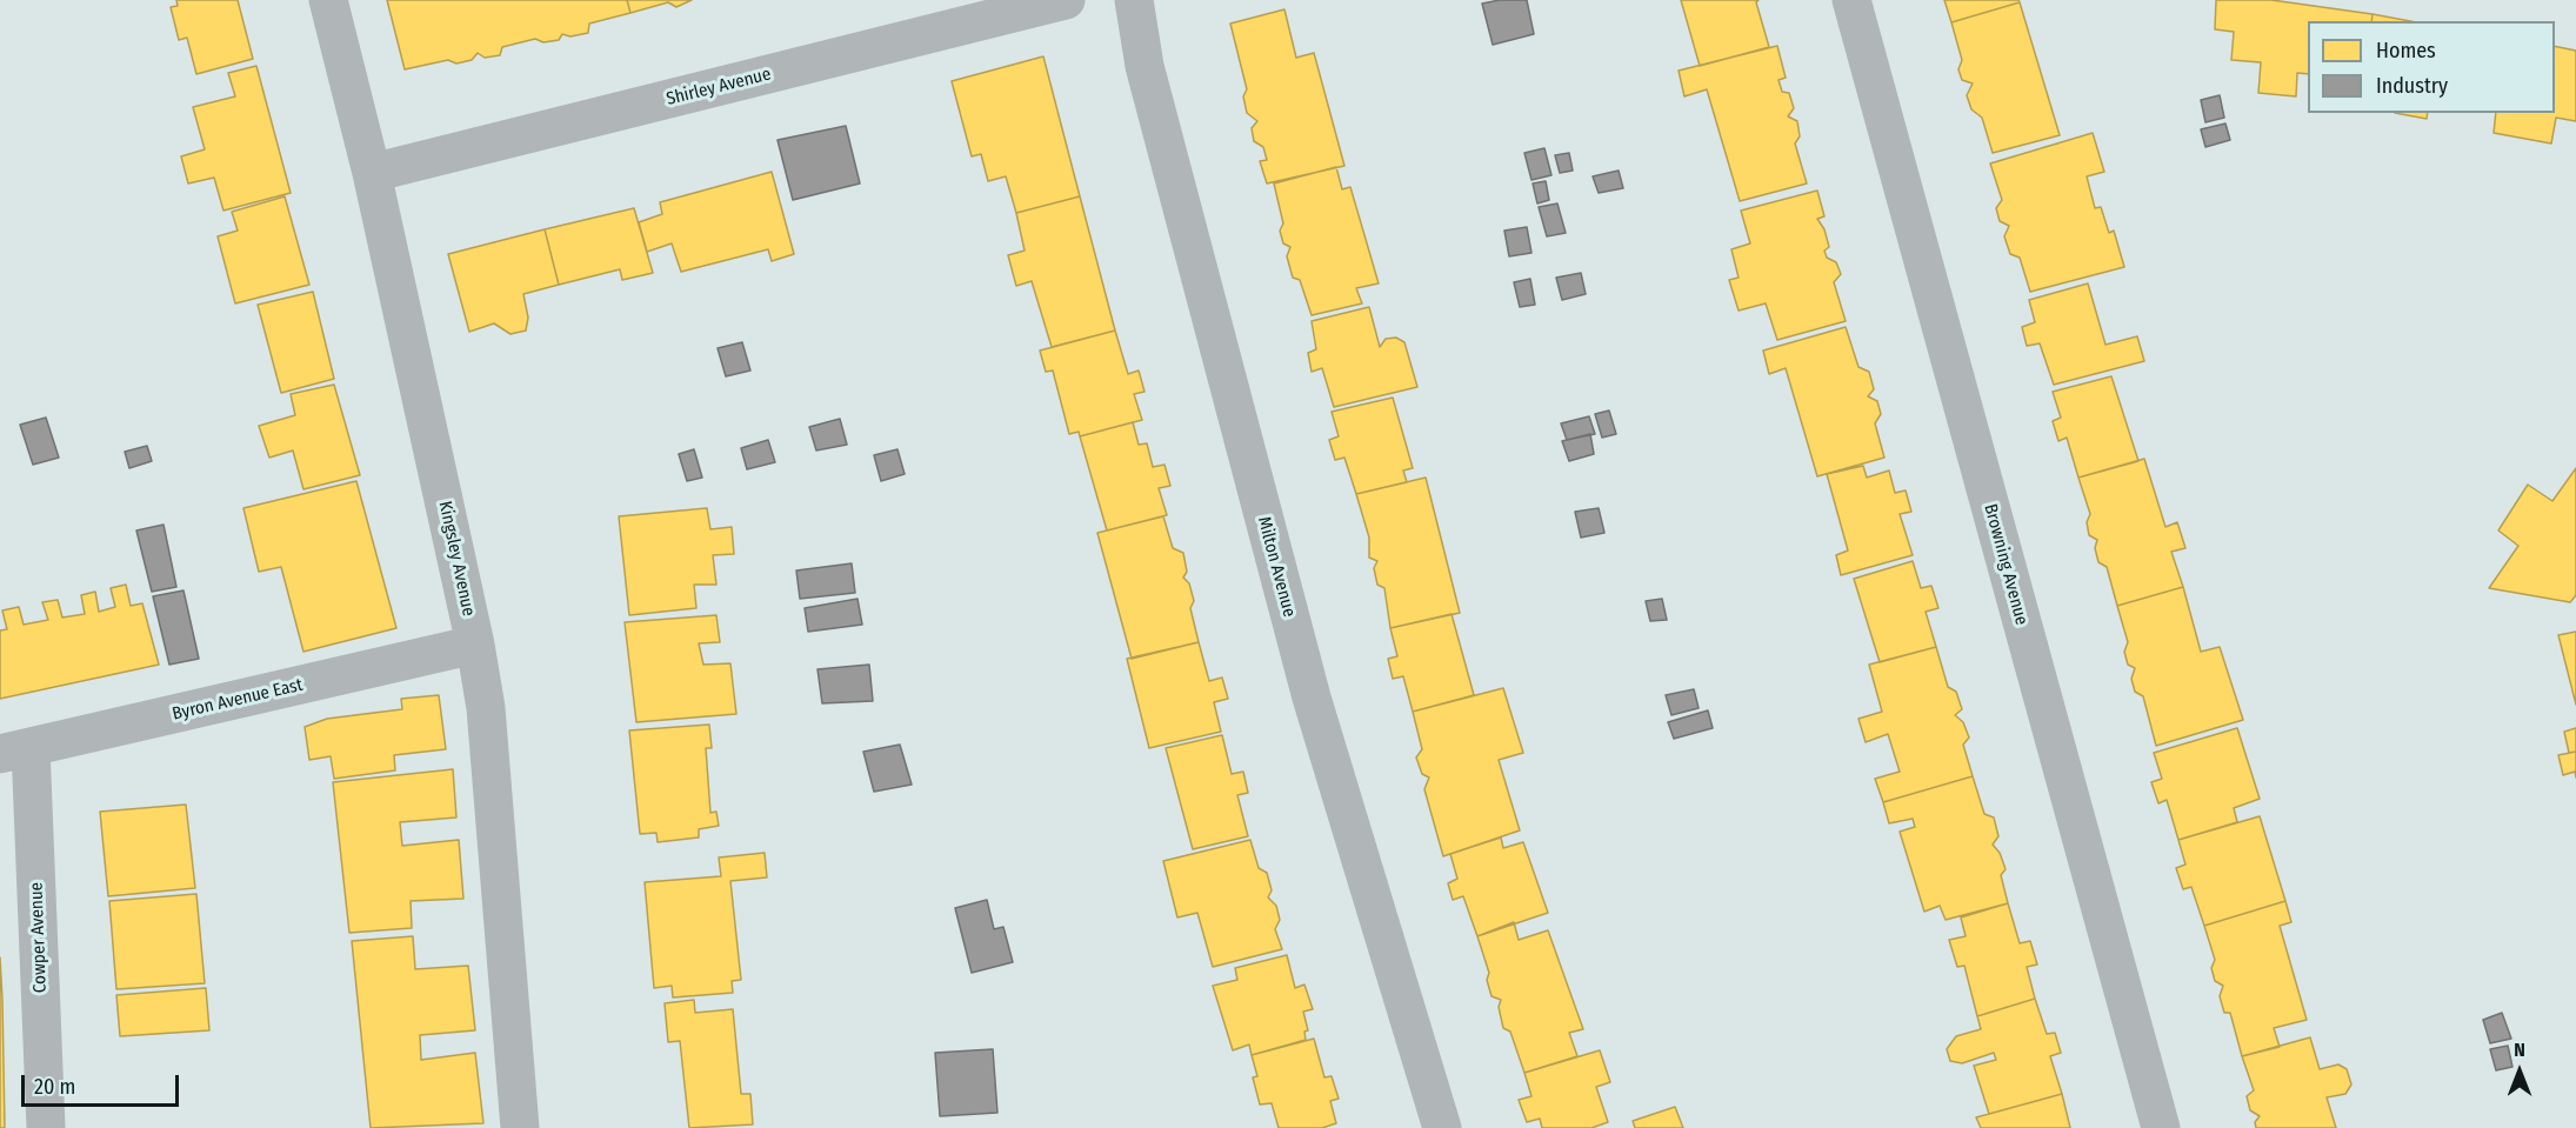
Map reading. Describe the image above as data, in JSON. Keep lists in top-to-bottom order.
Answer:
{
  "streets": {
    "street": [
      "Shirley Avenue",
      "Kingsley Avenue",
      "Browning Avenue",
      "Milton Avenue",
      "Byron Avenue East",
      "Cowper Avenue"
    ]
  },
  "crossings": [
    ["Shirley Avenue", "Kingsley Avenue"],
    ["Kingsley Avenue", "Byron Avenue East"],
    ["Byron Avenue East", "Cowper Avenue"]
  ],
  "legend": ["Homes", "Industry"],
  "scale_bar": "20 m",
  "north": "top"
}
